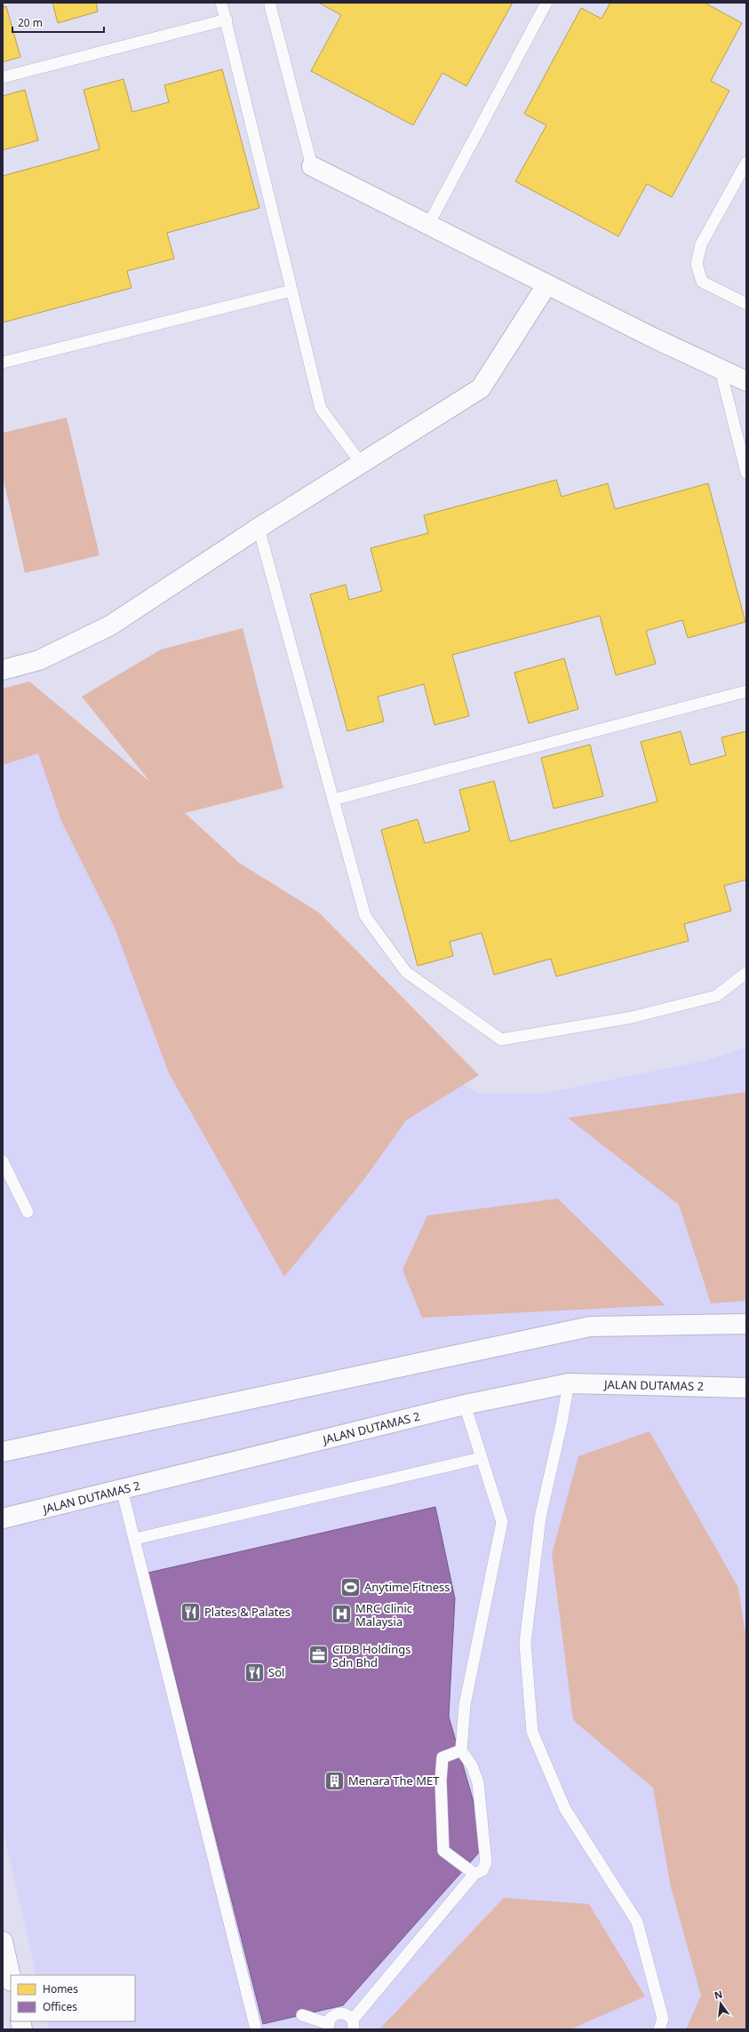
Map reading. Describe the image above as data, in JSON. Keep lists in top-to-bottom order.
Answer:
{
  "streets": {
    "street": ["JALAN DUTAMAS 2"]
  },
  "places": {
    "sports": ["Anytime Fitness"],
    "restaurant": ["Plates & Palates", "Sol"],
    "hospital": ["MRC Clinic Malaysia"],
    "office": ["CIDB Holdings Sdn Bhd"],
    "building": ["Menara The MET"]
  },
  "legend": ["Homes", "Offices"],
  "scale_bar": "20 m",
  "north": "top"
}
